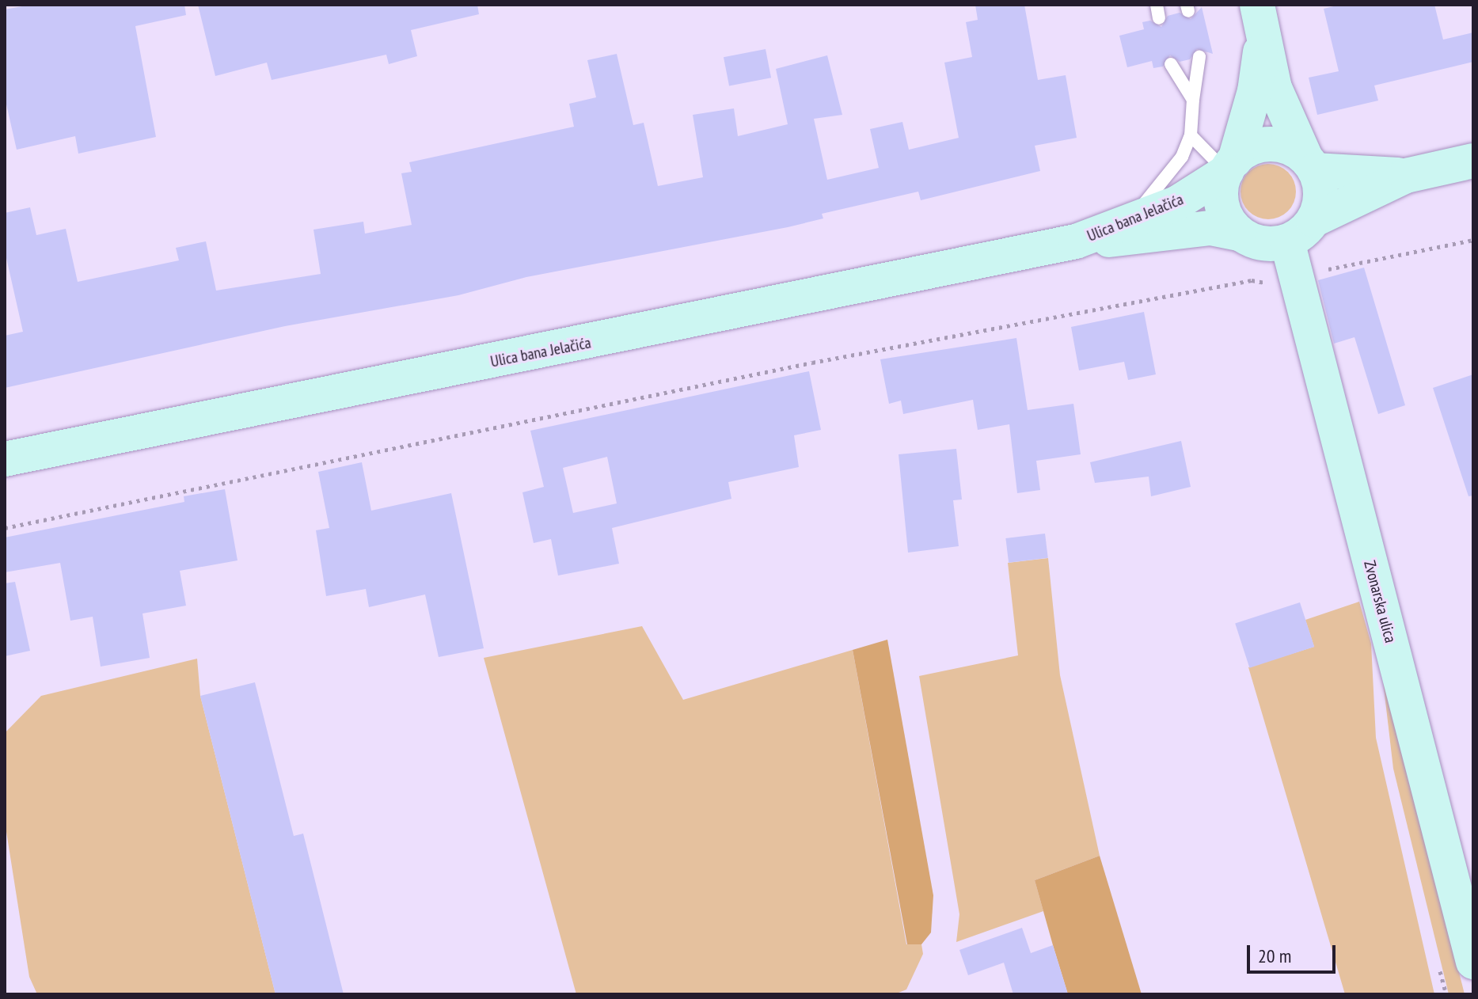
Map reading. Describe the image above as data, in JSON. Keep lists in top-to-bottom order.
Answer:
{
  "streets": {
    "main road": ["Ulica bana Jelačića", "Zvonarska ulica"]
  },
  "crossings": [
    ["Ulica bana Jelačića", "Zvonarska ulica"]
  ],
  "scale_bar": "20 m"
}
